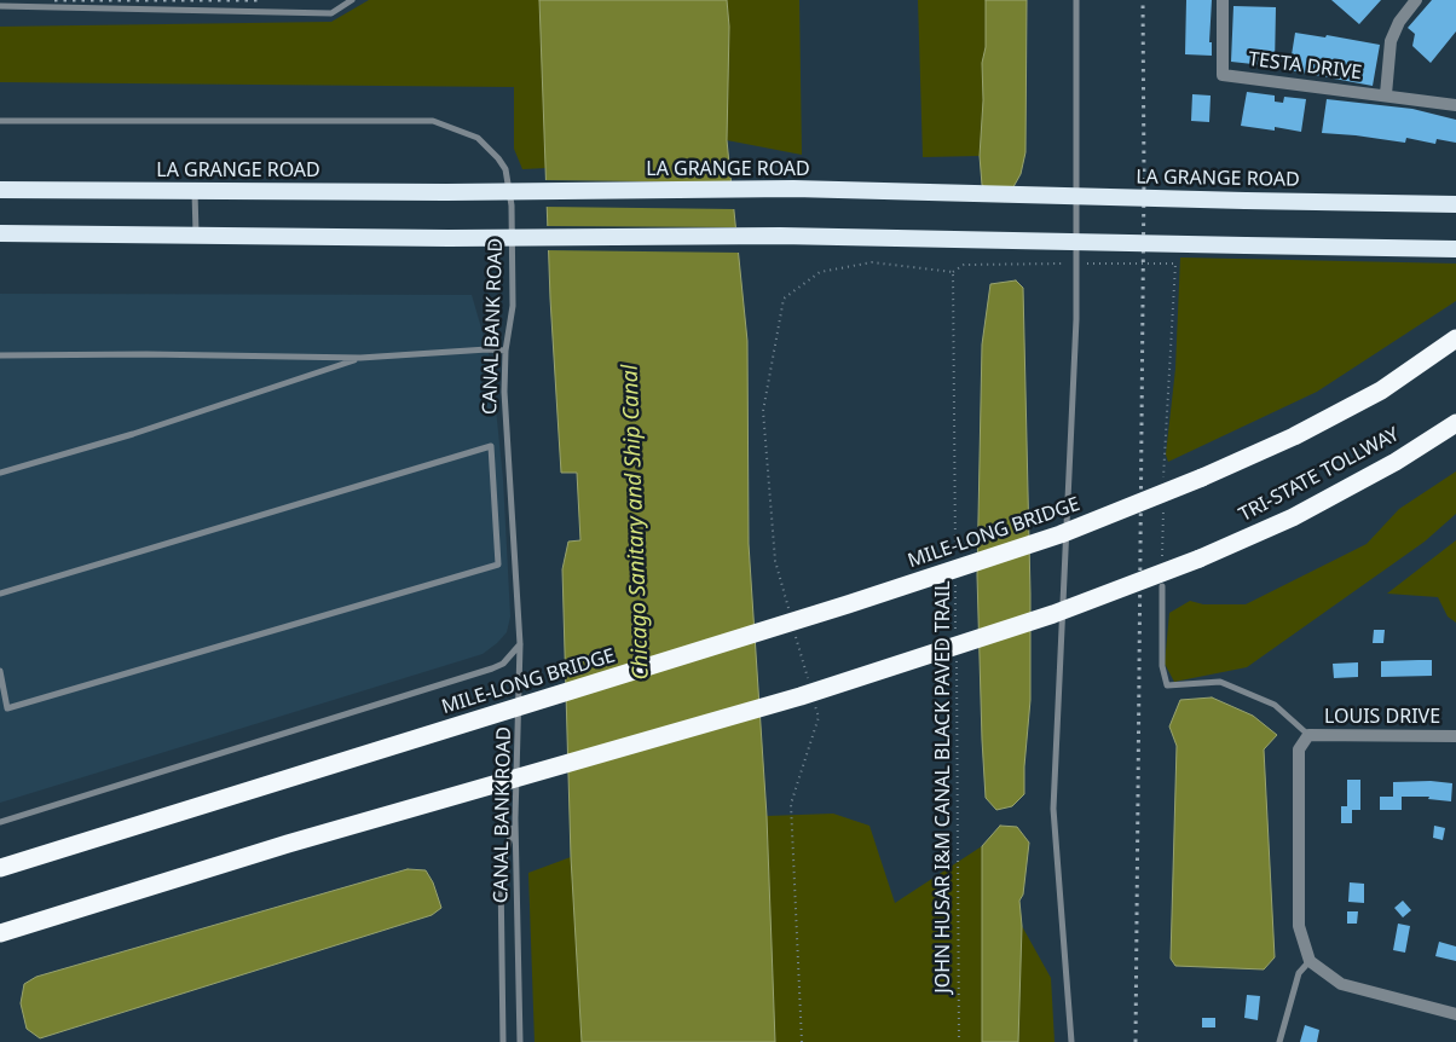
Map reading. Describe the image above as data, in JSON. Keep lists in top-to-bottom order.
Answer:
{
  "streets": {
    "highway": ["LA GRANGE ROAD", "TRI-STATE TOLLWAY", "MILE-LONG BRIDGE"],
    "street": ["TESTA DRIVE", "LOUIS DRIVE"],
    "lane": ["CANAL BANK ROAD"],
    "path": ["JOHN HUSAR I&M CANAL BLACK PAVED TRAIL"]
  },
  "water": ["Chicago Sanitary and Ship Canal"]
}
